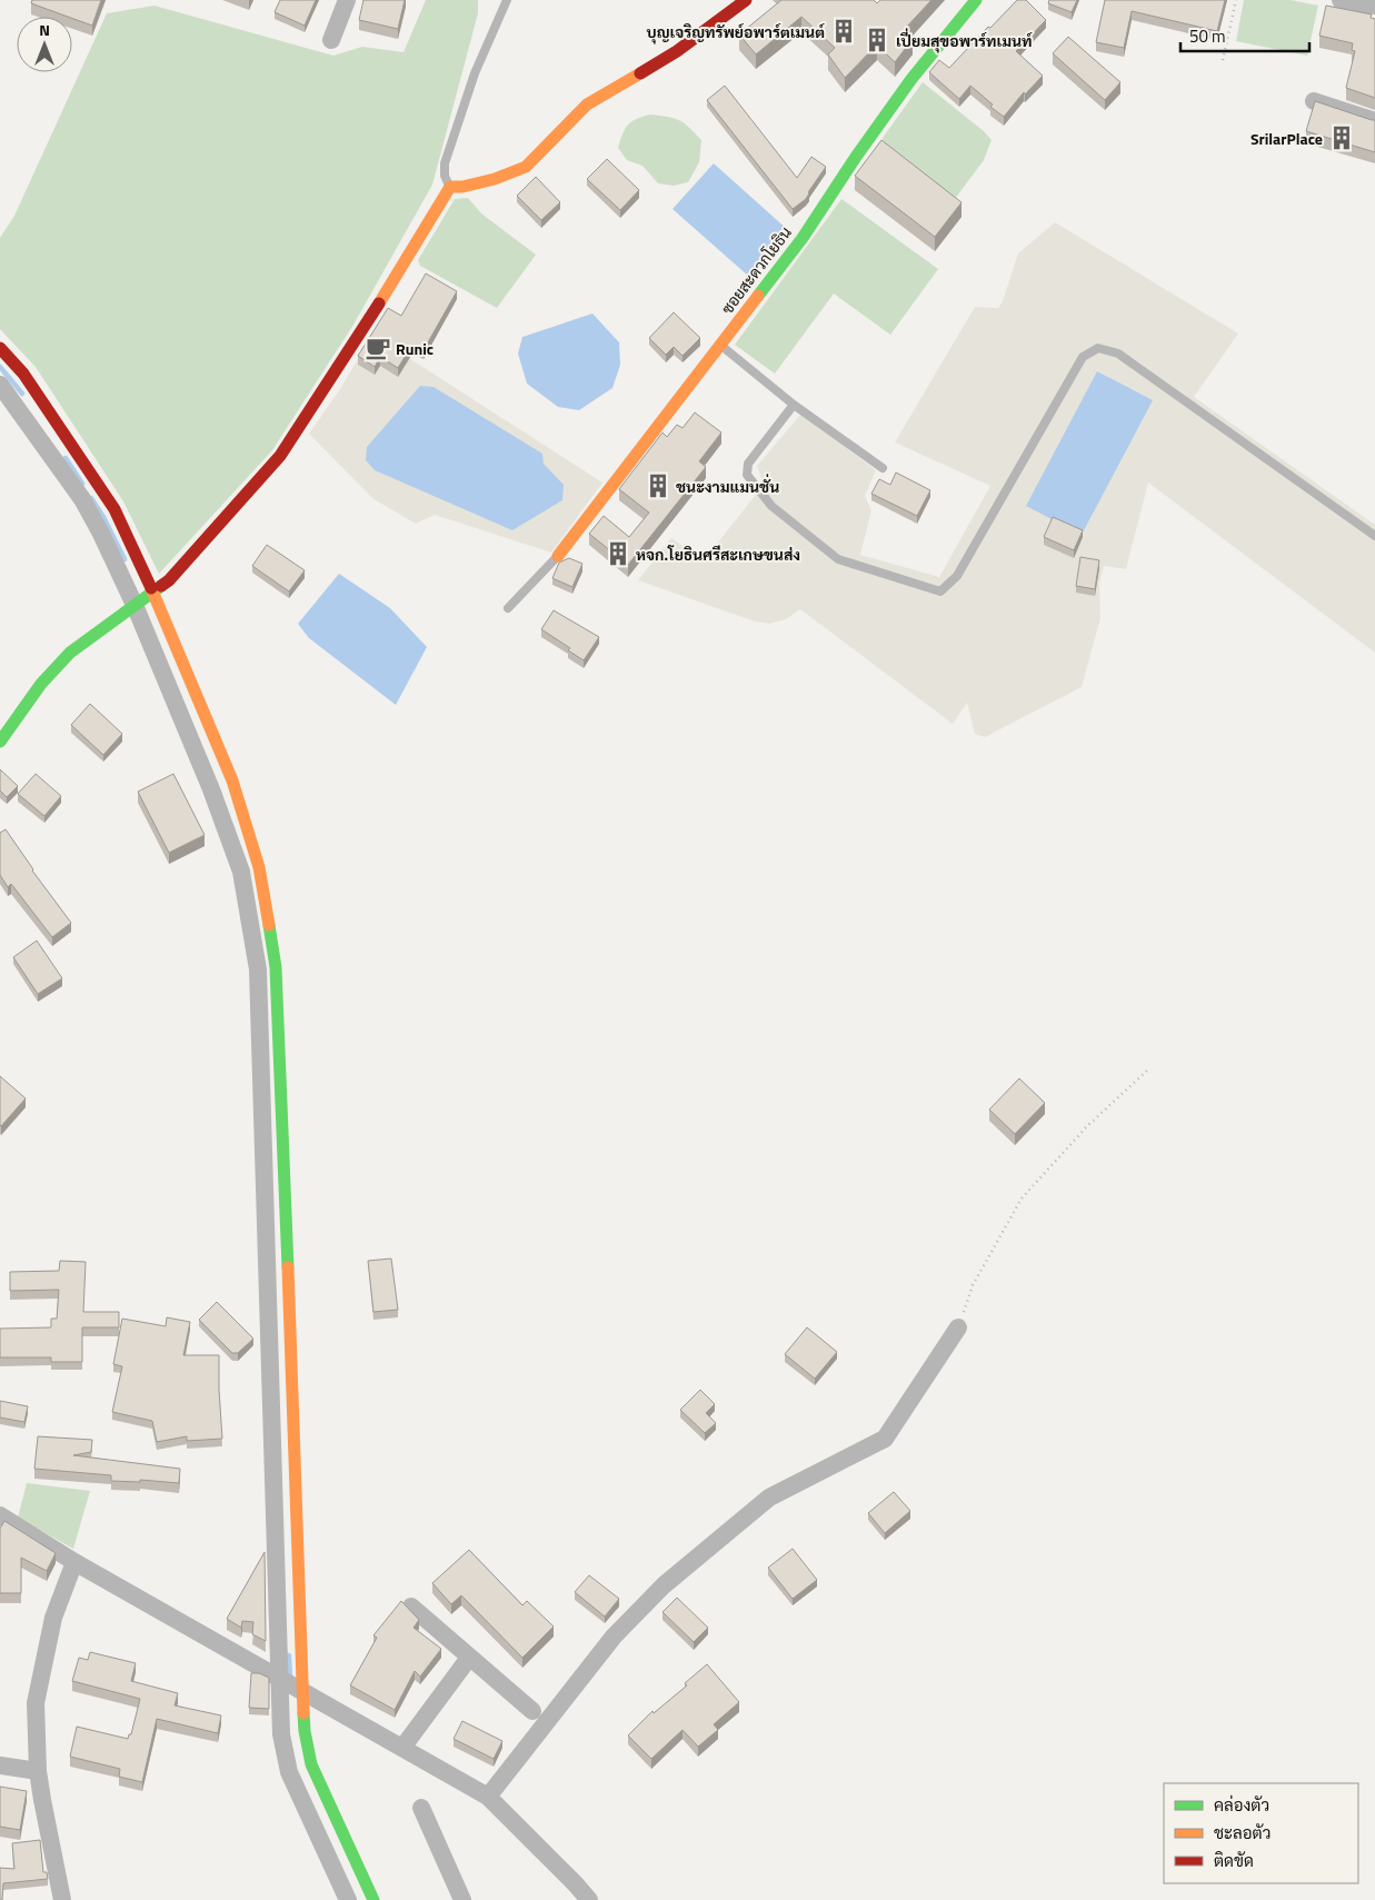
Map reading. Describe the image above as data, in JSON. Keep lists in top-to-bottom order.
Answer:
{
  "streets": {
    "street": ["ซอยสะดวกโยธิน"]
  },
  "places": {
    "building": [
      "บุญเจริญทรัพย์อพาร์ตเมนต์",
      "เปี่ยมสุขอพาร์ทเมนท์",
      "SrilarPlace",
      "ชนะงามแมนชั่น",
      "หจก.โยธินศรีสะเกษขนส่ง"
    ],
    "cafe": ["Runic"]
  },
  "legend": ["คล่องตัว", "ชะลอตัว", "ติดขัด"],
  "scale_bar": "50 m",
  "north": "top"
}
